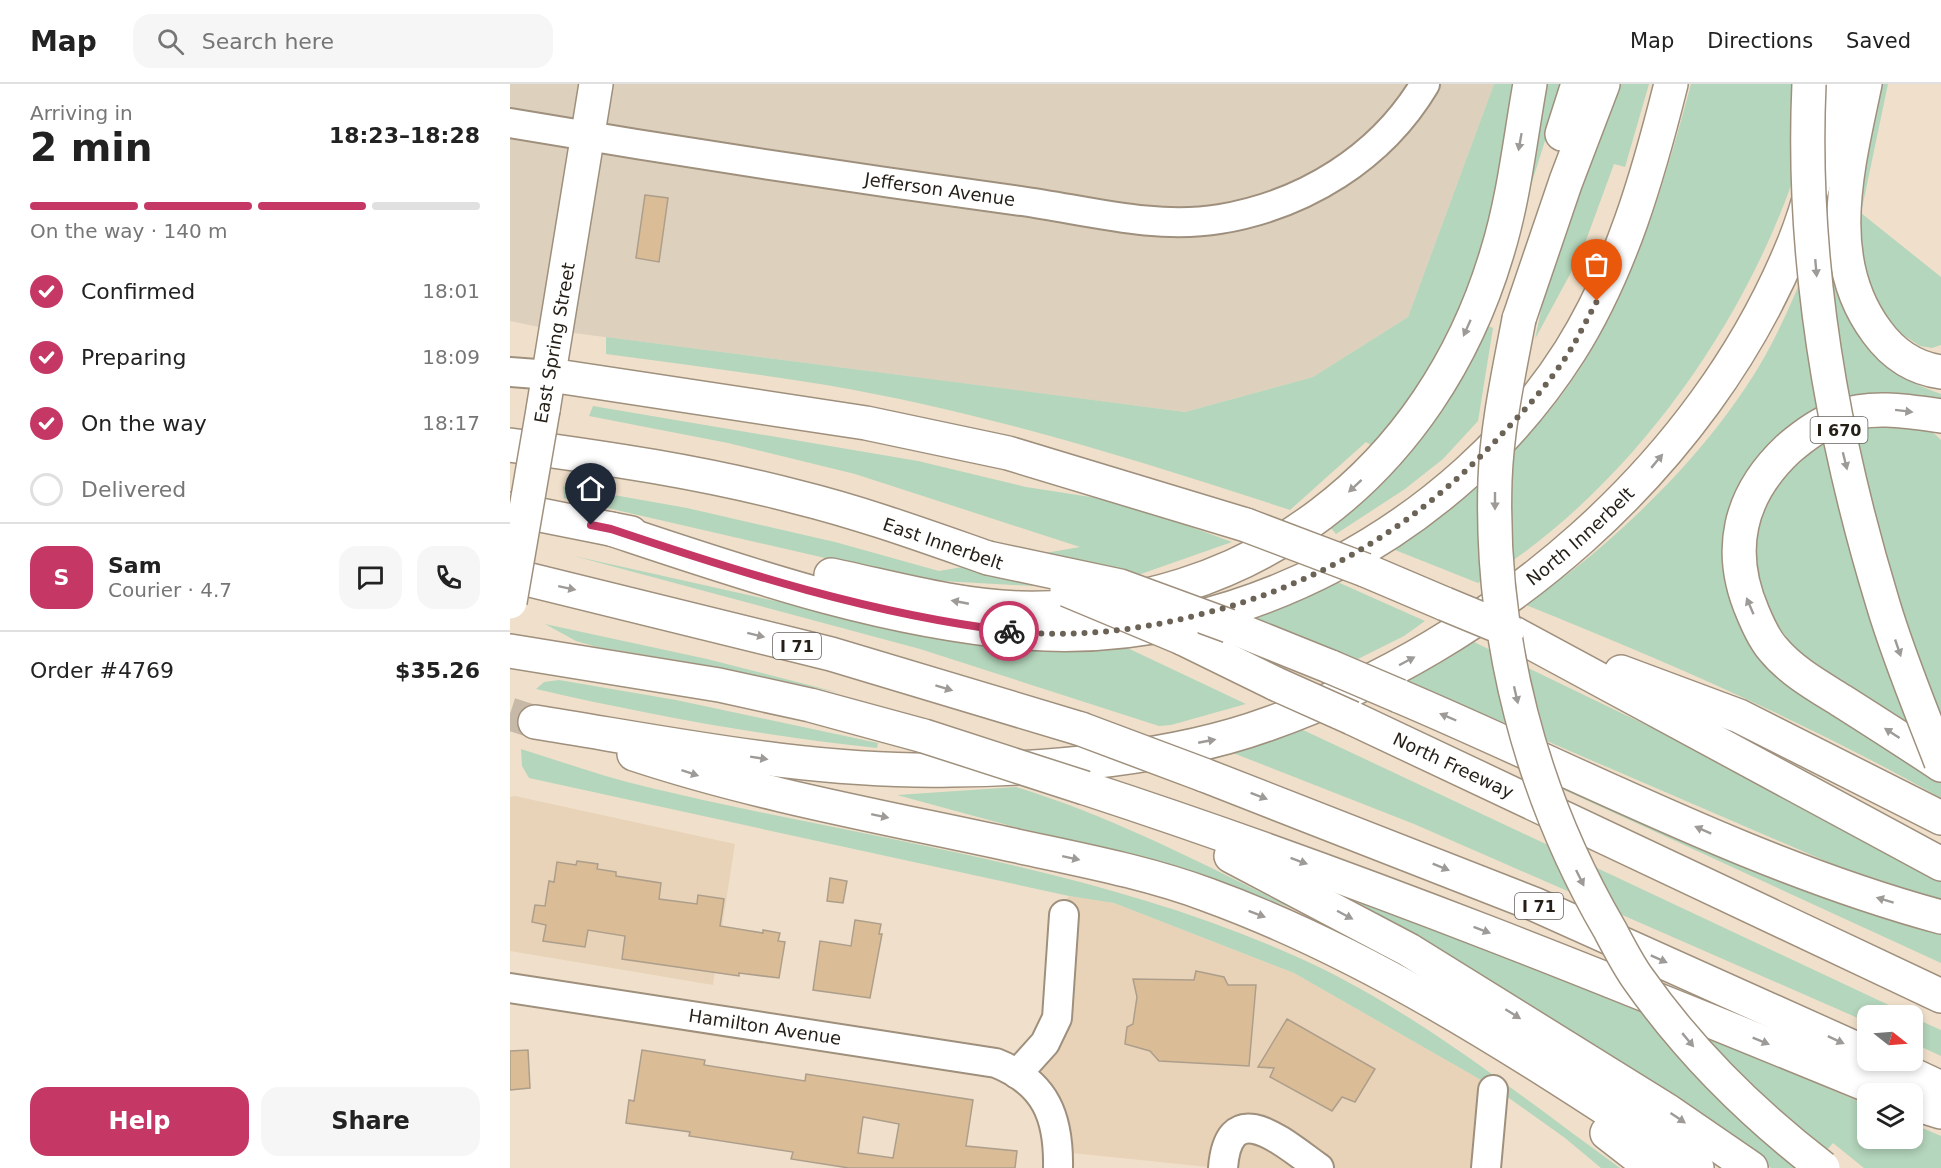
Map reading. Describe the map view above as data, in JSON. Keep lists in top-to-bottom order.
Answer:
{
  "streets": {
    "main road": [
      "East Spring Street",
      "I 670",
      "North Innerbelt",
      "East Innerbelt",
      "I 71",
      "North Freeway"
    ],
    "street": ["Jefferson Avenue", "Hamilton Avenue"]
  },
  "crossings": [
    ["Jefferson Avenue", "East Spring Street"],
    ["East Innerbelt", "North Freeway"]
  ],
  "north": "right",
  "page": {
    "header": "Map",
    "search": "Search here",
    "nav": ["Map", "Directions", "Saved"],
    "heading": ["2 min", "Arriving in", "18:23–18:28"],
    "panel": [
      "Sam",
      "Courier · 4.7",
      "Order #4769",
      "$35.26"
    ],
    "bar": "On the way · 140 m",
    "list": [
      ["Confirmed", "18:01"],
      ["Preparing", "18:09"],
      ["On the way", "18:17"],
      "Delivered"
    ],
    "round": "S",
    "buttons": ["Help", "Share"]
  }
}
